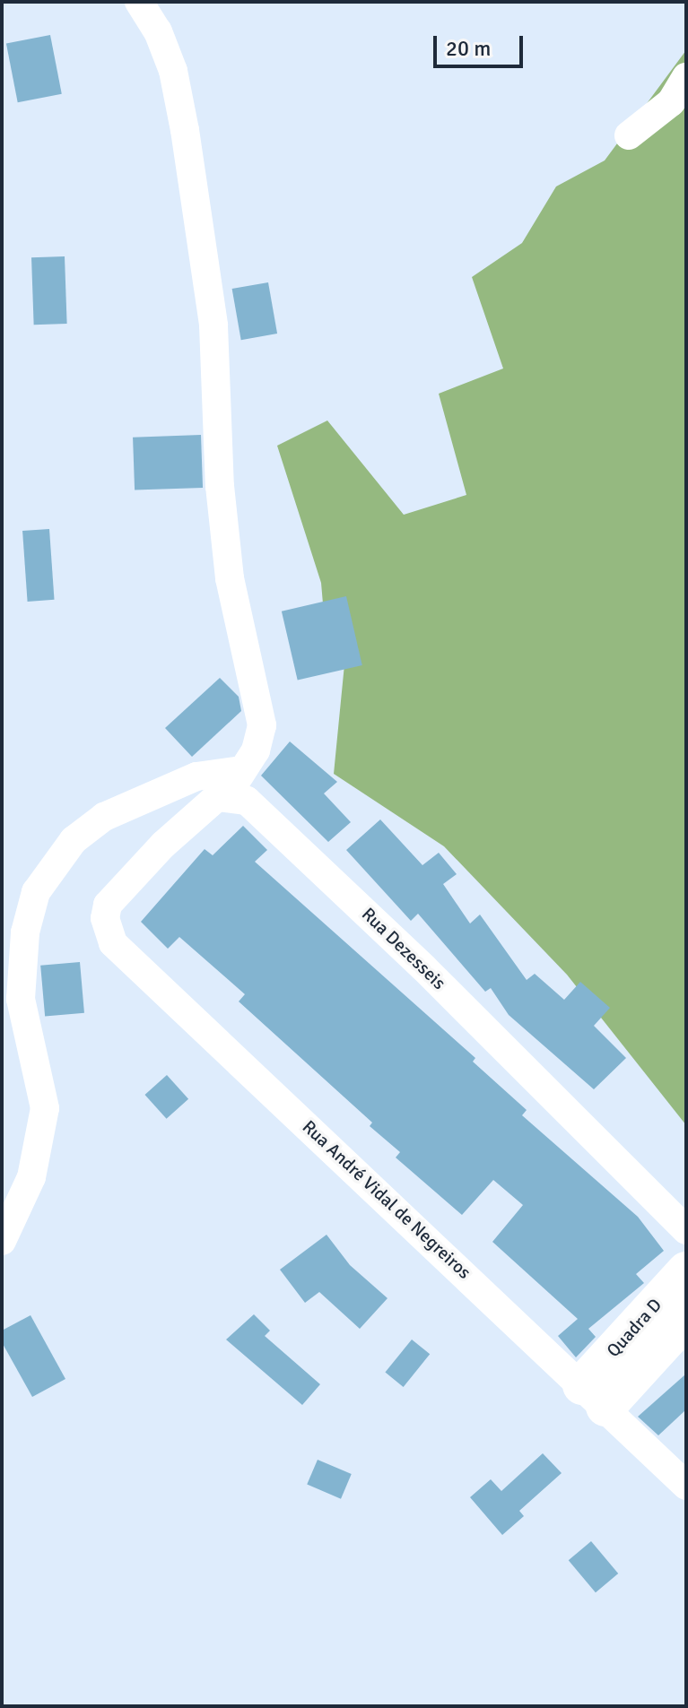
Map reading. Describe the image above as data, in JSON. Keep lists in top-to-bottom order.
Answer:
{
  "streets": {
    "street": ["Rua Dezesseis", "Rua André Vidal de Negreiros", "Quadra D"]
  },
  "crossings": [
    ["Rua Dezesseis", "Rua André Vidal de Negreiros"],
    ["Rua André Vidal de Negreiros", "Quadra D"]
  ],
  "scale_bar": "20 m"
}
